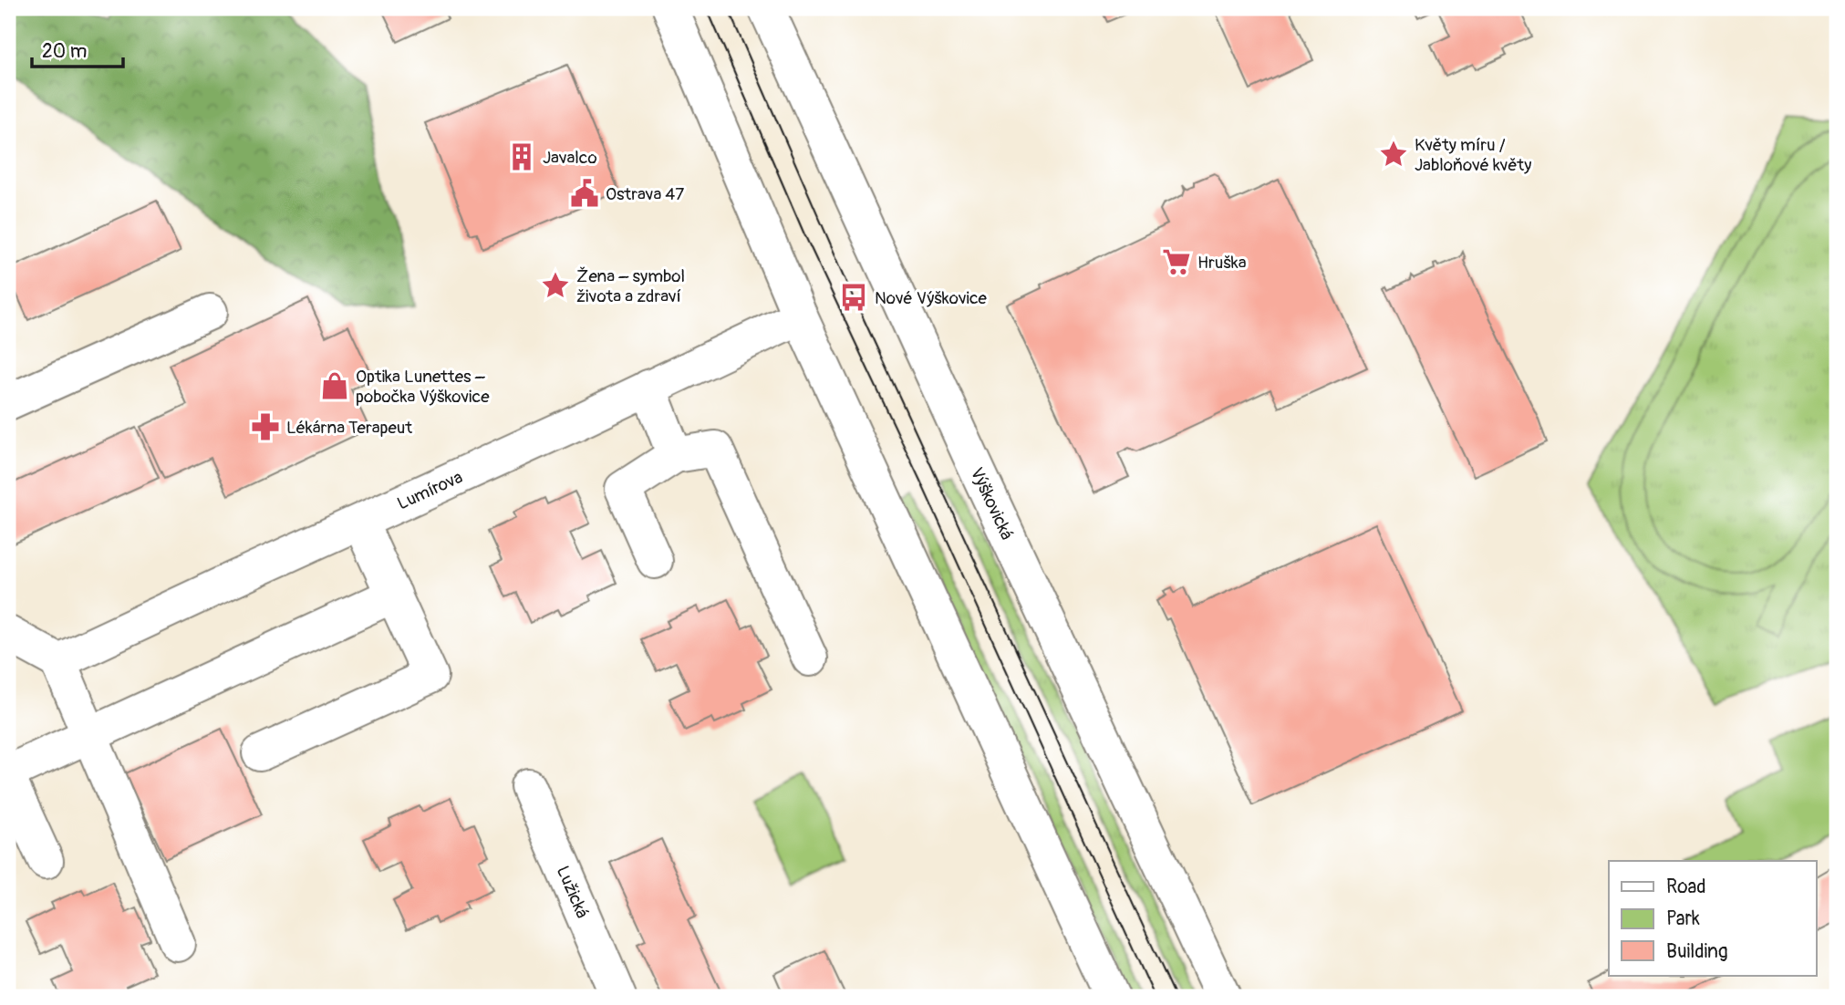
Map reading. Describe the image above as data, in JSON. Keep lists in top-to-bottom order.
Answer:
{
  "streets": {
    "street": ["Lumírova", "Výškovická", "Lužická"]
  },
  "places": {
    "place": ["Květy míru / Jabloňové květy", "Žena – symbol života a zdraví"],
    "building": ["Javalco"],
    "public building": ["Ostrava 47"],
    "supermarket": ["Hruška"],
    "bus stop": ["Nové Výškovice"],
    "shop": ["Optika Lunettes – pobočka Výškovice"],
    "pharmacy": ["Lékárna Terapeut"]
  },
  "legend": ["Road", "Park", "Building"],
  "scale_bar": "20 m"
}
